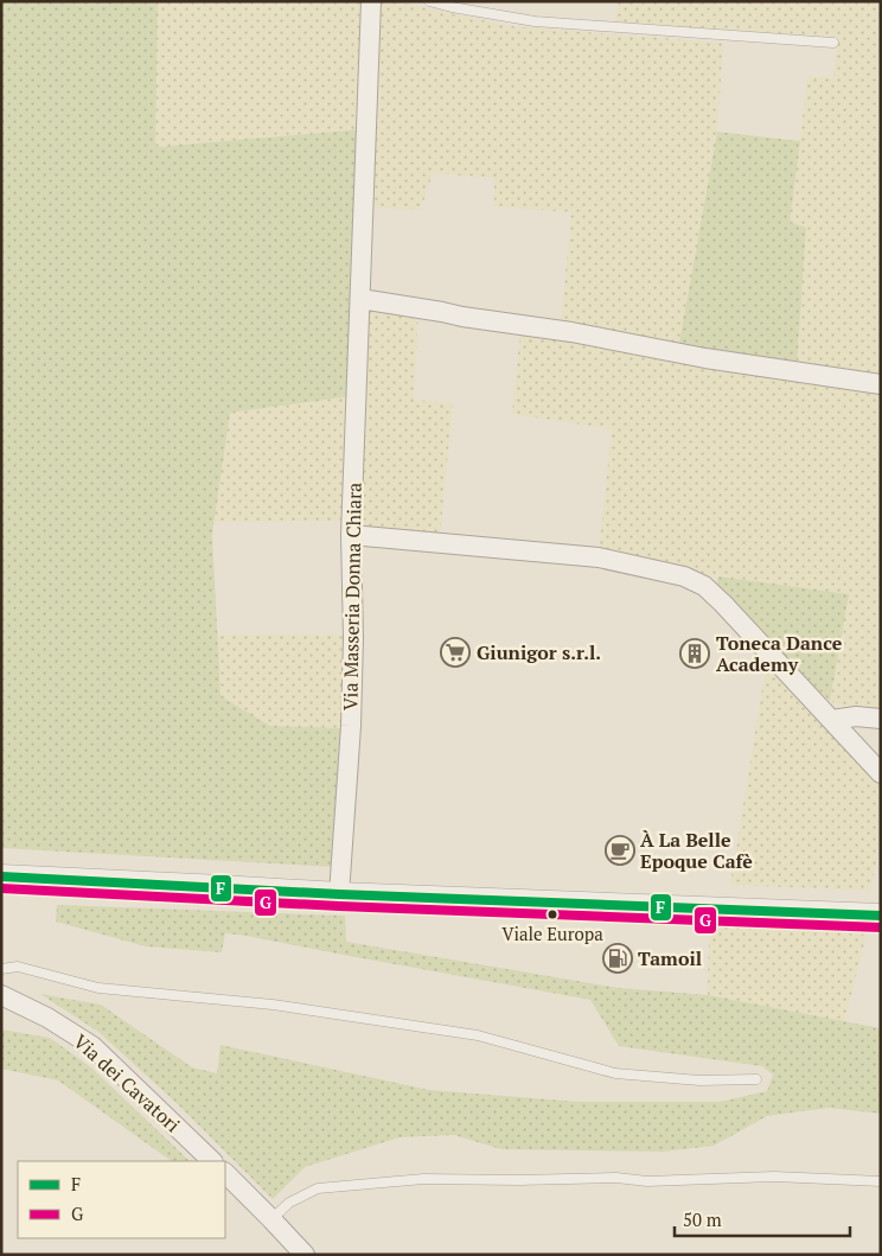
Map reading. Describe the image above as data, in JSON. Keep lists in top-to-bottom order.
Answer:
{
  "streets": {
    "street": ["Via Masseria Donna Chiara", "Via dei Cavatori"]
  },
  "places": {
    "supermarket": ["Giunigor s.r.l."],
    "building": ["Toneca Dance Academy"],
    "cafe": ["À La Belle Epoque Cafè"],
    "other": ["Viale Europa"],
    "fuel station": ["Tamoil"]
  },
  "lines": ["transit line F", "transit line G"],
  "legend": ["F", "G"],
  "scale_bar": "50 m"
}
